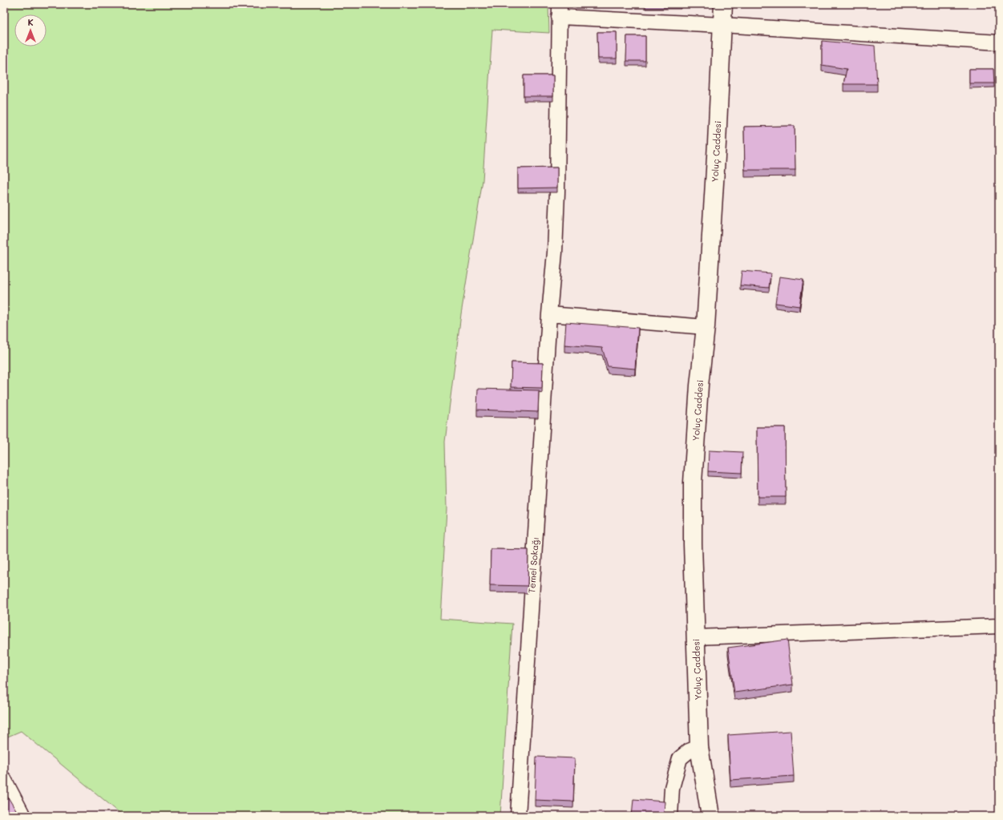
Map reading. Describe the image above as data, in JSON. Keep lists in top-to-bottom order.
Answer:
{
  "streets": {
    "street": ["Yoluç Caddesi", "Temel Sokağı"]
  },
  "north": "top"
}
